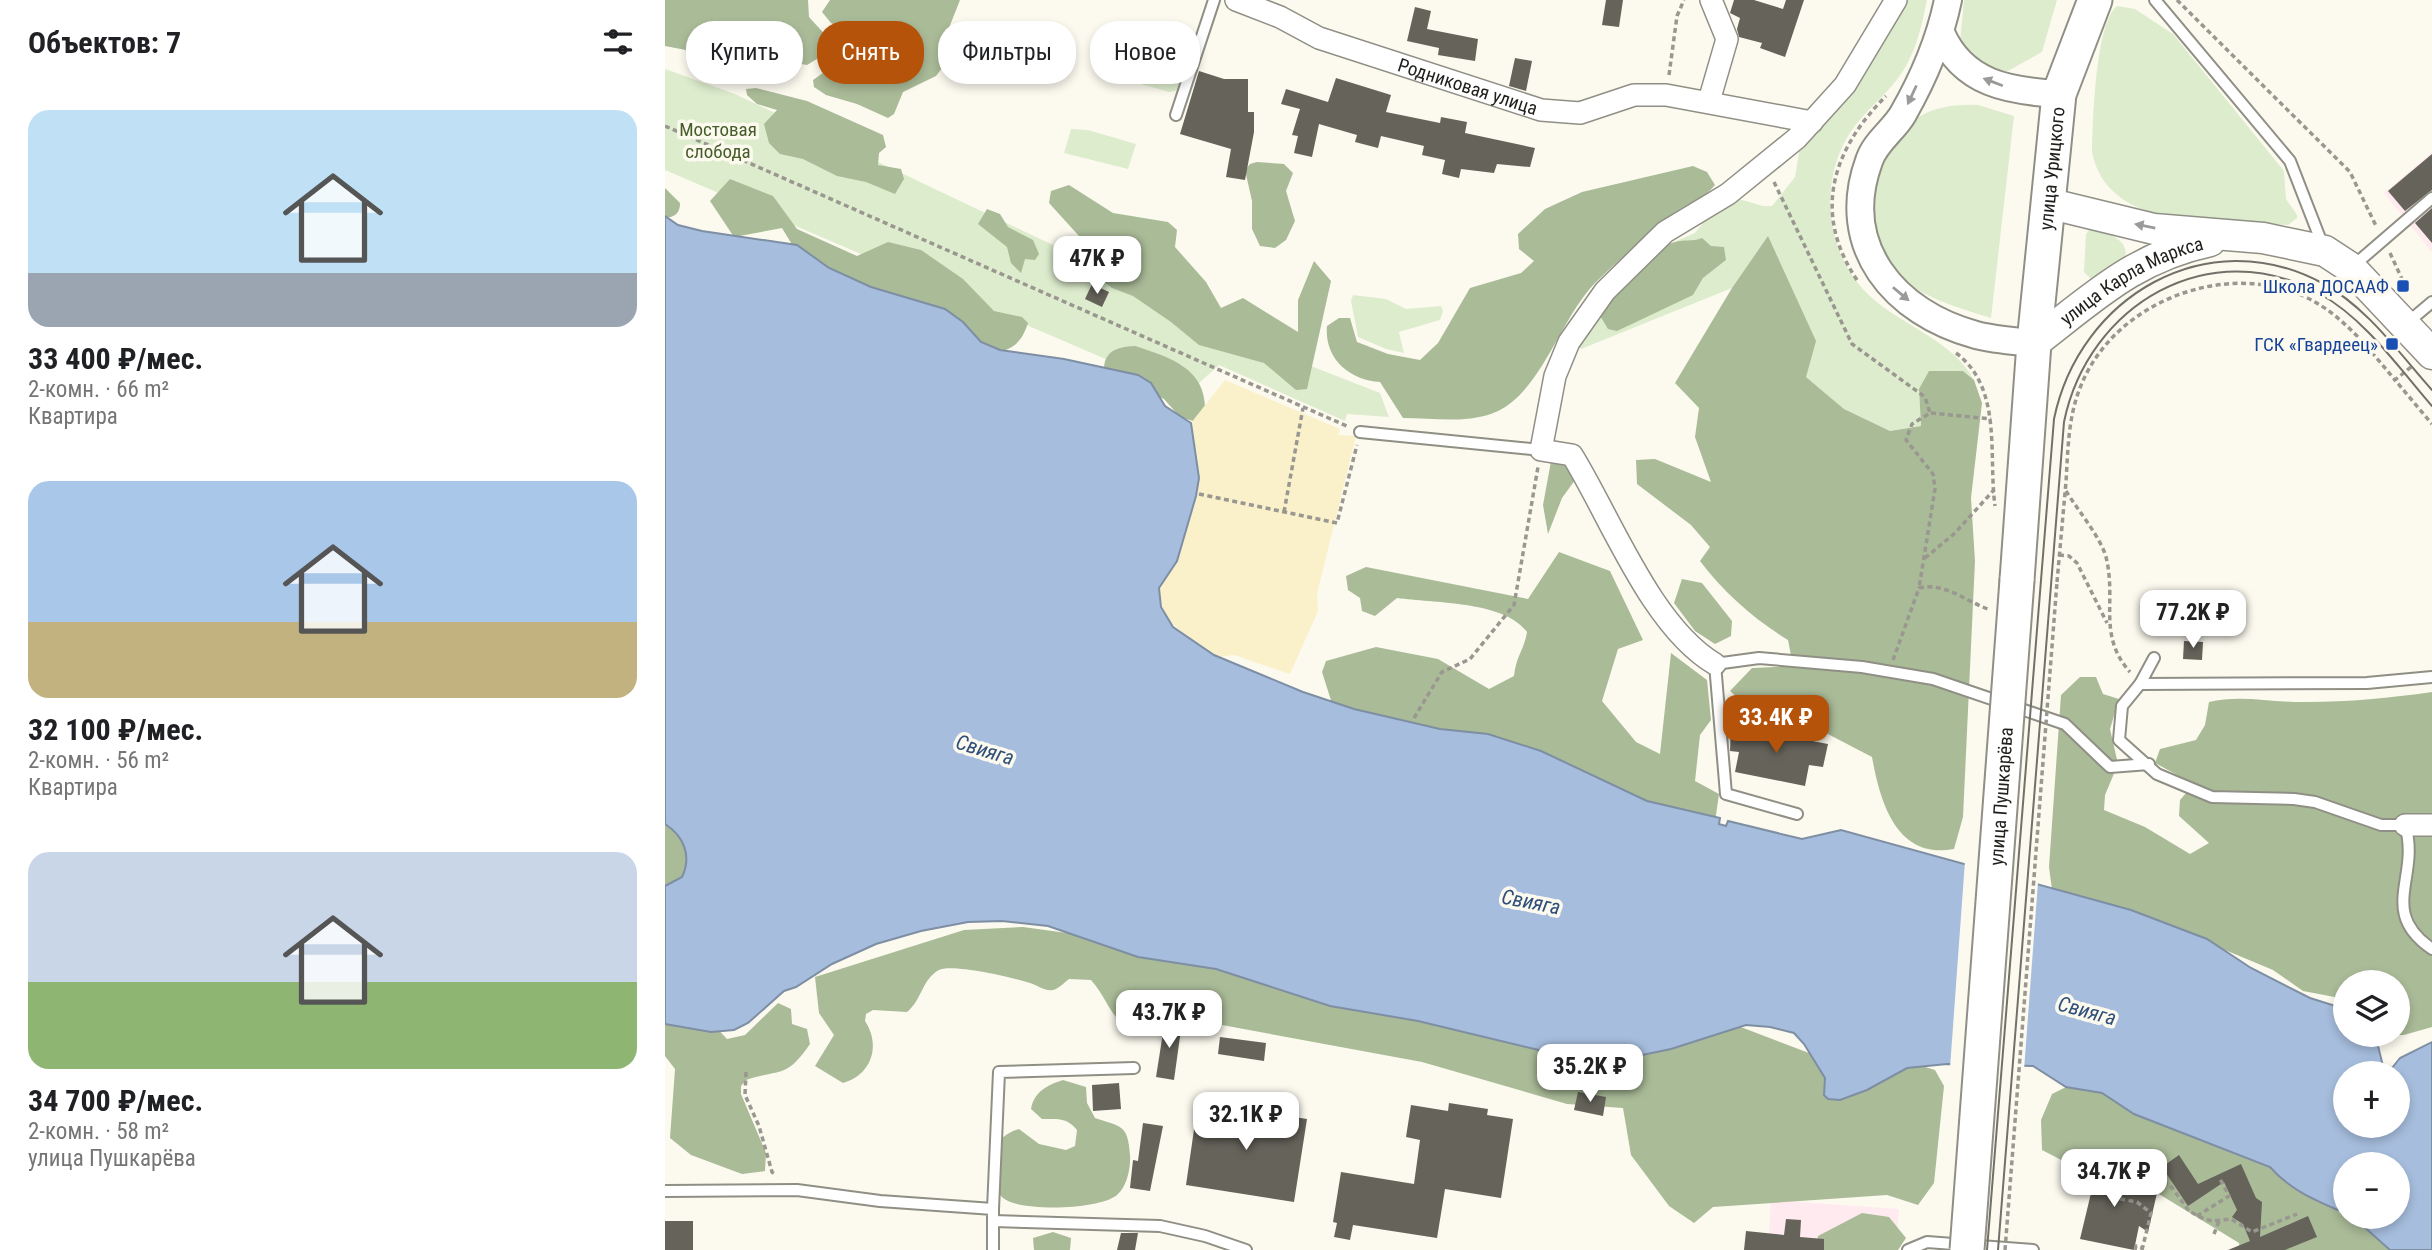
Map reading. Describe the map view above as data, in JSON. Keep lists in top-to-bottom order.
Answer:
{
  "streets": {
    "main road": ["улица Урицкого", "улица Карла Маркса", "улица Пушкарёва"],
    "street": ["Родниковая улица"]
  },
  "crossings": [
    ["улица Урицкого", "улица Карла Маркса"],
    ["улица Урицкого", "улица Пушкарёва"],
    ["улица Карла Маркса", "улица Пушкарёва"]
  ],
  "water": ["Свияга"],
  "parks": ["Мостовая слобода"],
  "places": {
    "transit": ["Школа ДОСААФ", "ГСК «Гвардеец»"]
  },
  "page": {
    "heading": "Объектов: 7",
    "chip": [
      "Купить",
      "Снять",
      "Фильтры",
      "Новое"
    ],
    "list": [
      {
        "name": "33 400 ₽/мес.",
        "note": "2-комн. · 66 m² · Квартира"
      },
      {
        "name": "32 100 ₽/мес.",
        "note": "2-комн. · 56 m² · Квартира"
      },
      {
        "name": "34 700 ₽/мес.",
        "note": "2-комн. · 58 m² · улица Пушкарёва"
      }
    ],
    "price": [
      "47K ₽",
      "77.2K ₽",
      "33.4K ₽",
      "43.7K ₽",
      "35.2K ₽",
      "32.1K ₽",
      "34.7K ₽"
    ],
    "map_buttons": ["+", "−"]
  }
}
